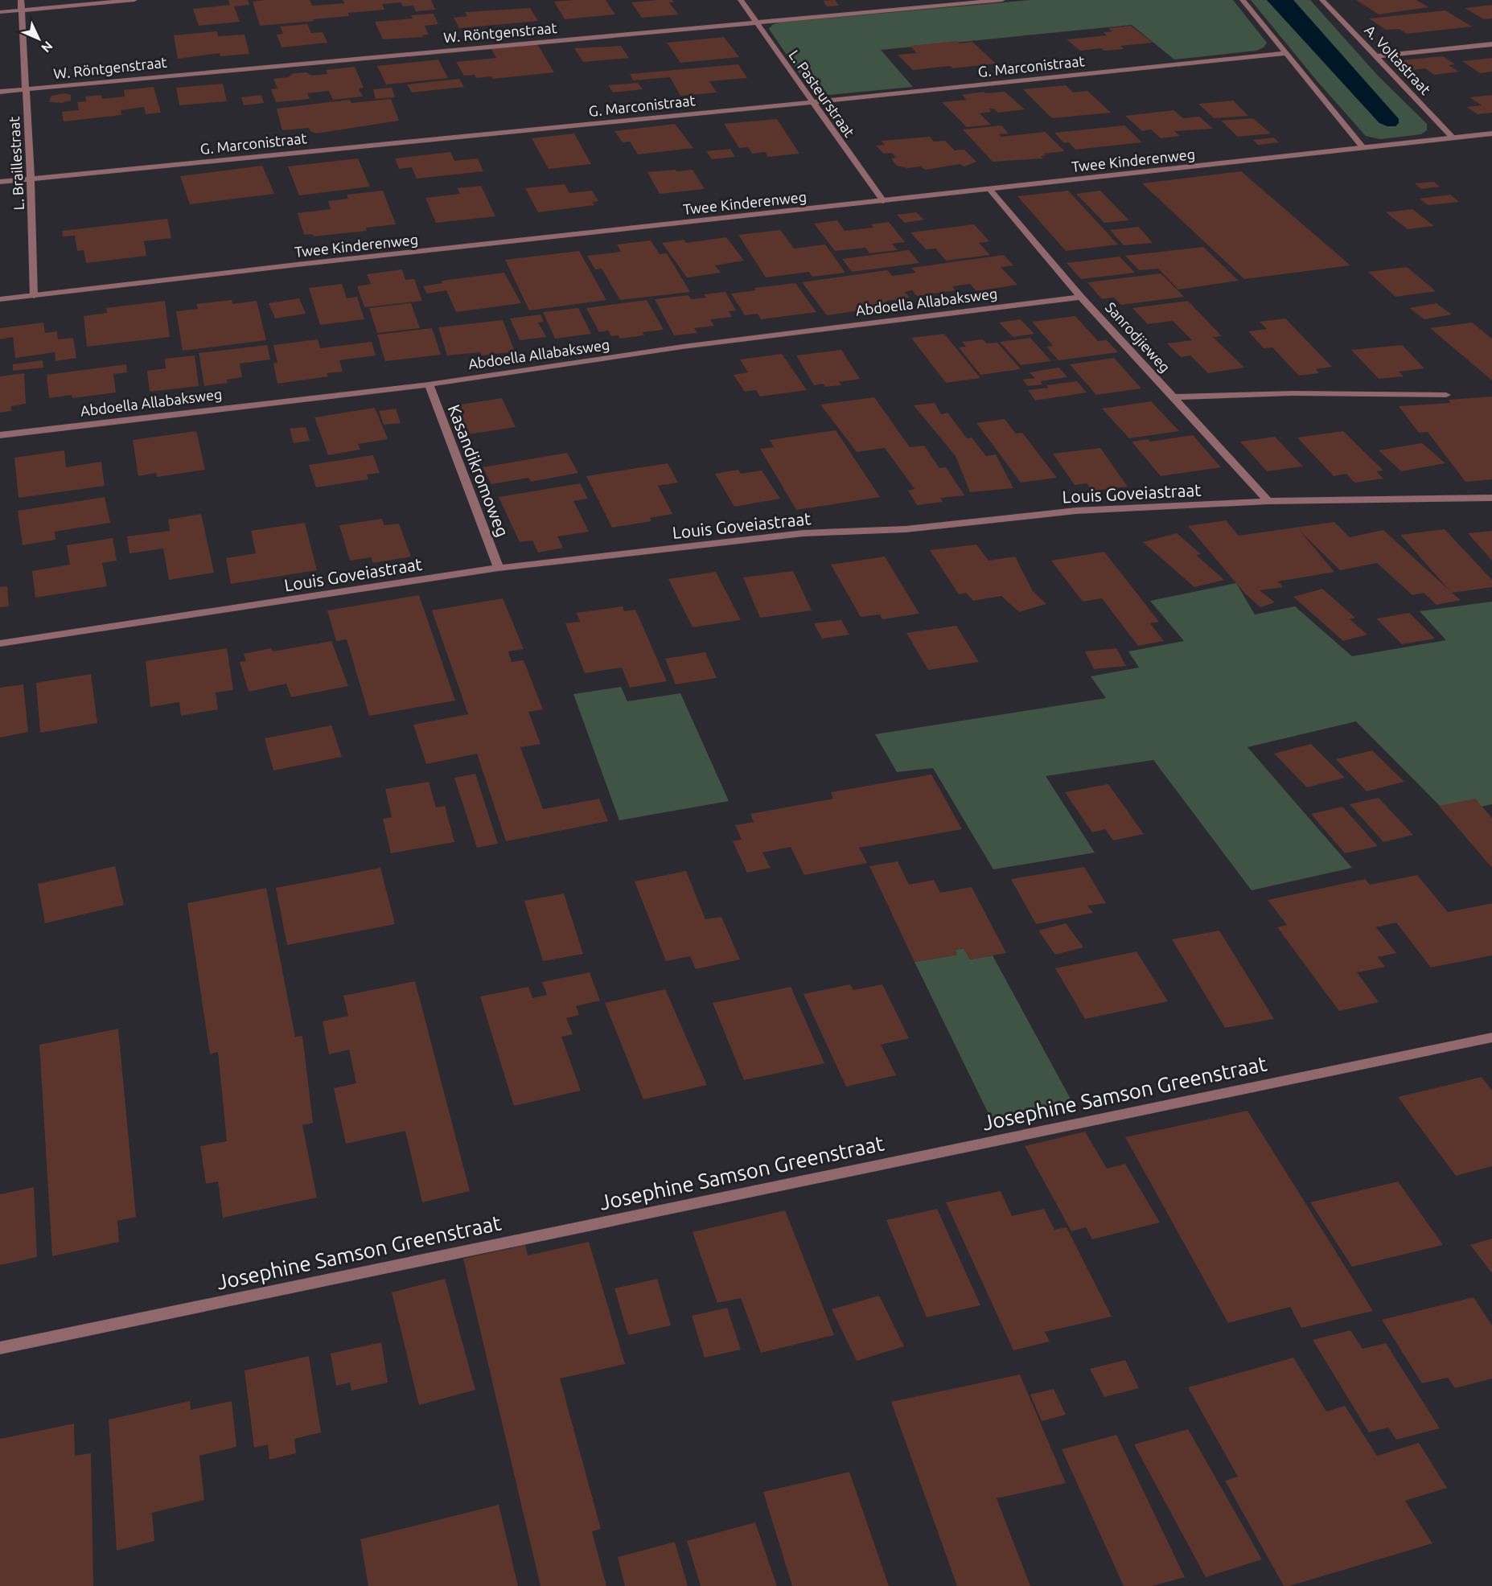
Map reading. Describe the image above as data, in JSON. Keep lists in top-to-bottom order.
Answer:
{
  "streets": {
    "street": [
      "W. Röntgenstraat",
      "A. Voltastraat",
      "G. Marconistraat",
      "L. Pasteurstraat",
      "Twee Kinderenweg",
      "L. Braillestraat",
      "Abdoella Allabaksweg",
      "Sanrodjieweg",
      "Kasandikromoweg",
      "Louis Goveiastraat",
      "Josephine Samson Greenstraat"
    ]
  },
  "crossings": [
    ["W. Röntgenstraat", "L. Pasteurstraat"],
    ["W. Röntgenstraat", "L. Braillestraat"],
    ["A. Voltastraat", "Twee Kinderenweg"],
    ["G. Marconistraat", "L. Pasteurstraat"],
    ["G. Marconistraat", "L. Braillestraat"],
    ["L. Pasteurstraat", "Twee Kinderenweg"],
    ["Twee Kinderenweg", "L. Braillestraat"],
    ["Twee Kinderenweg", "Sanrodjieweg"],
    ["Abdoella Allabaksweg", "Sanrodjieweg"],
    ["Abdoella Allabaksweg", "Kasandikromoweg"],
    ["Sanrodjieweg", "Louis Goveiastraat"],
    ["Kasandikromoweg", "Louis Goveiastraat"]
  ],
  "north": "bottom right"
}
